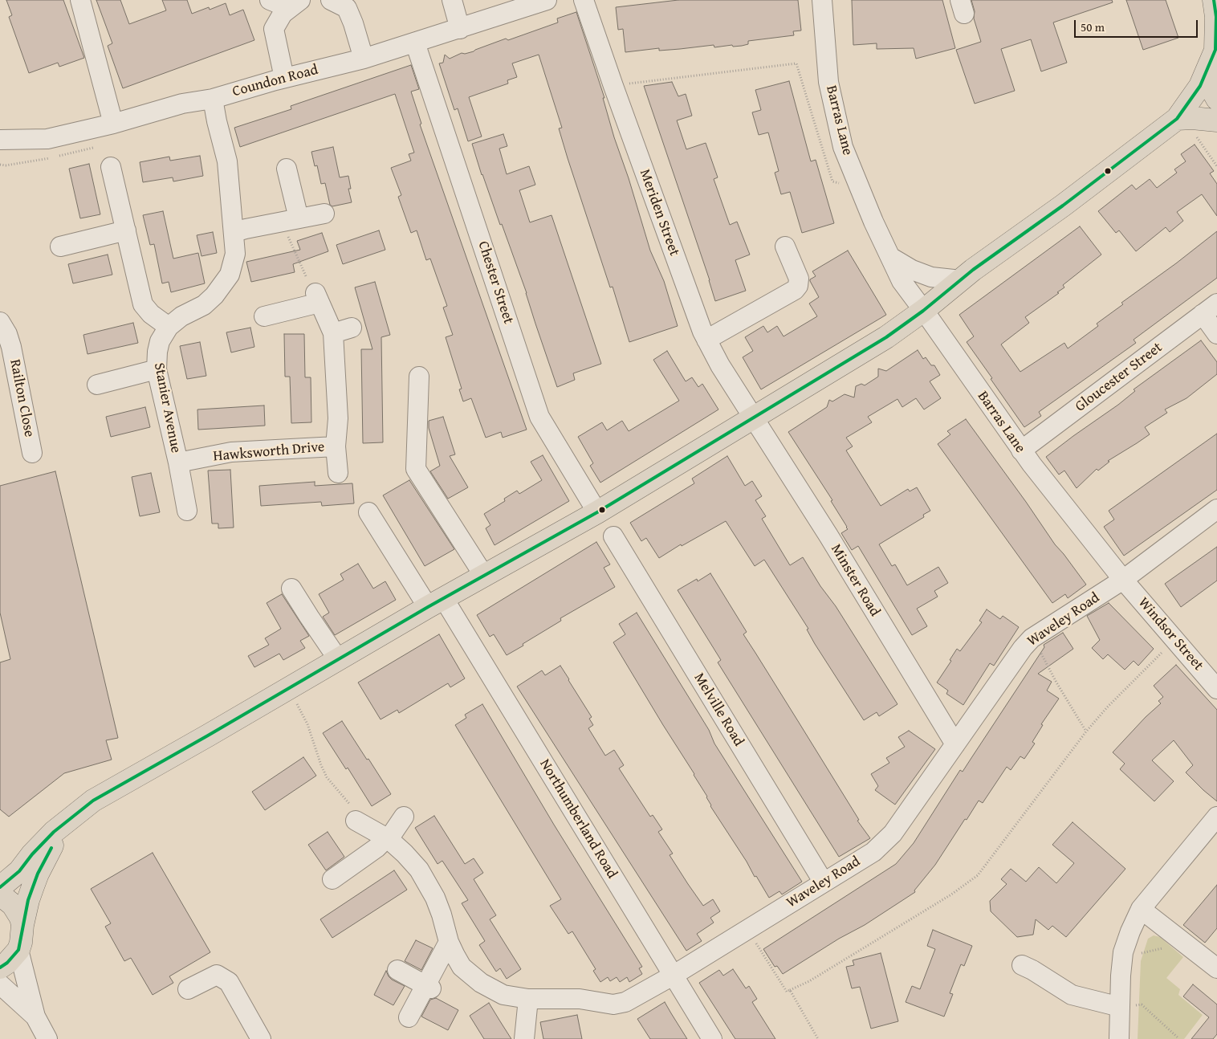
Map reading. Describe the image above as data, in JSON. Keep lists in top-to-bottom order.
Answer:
{
  "streets": {
    "street": [
      "Coundon Road",
      "Barras Lane",
      "Meriden Street",
      "Chester Street",
      "Gloucester Street",
      "Railton Close",
      "Stanier Avenue",
      "Hawksworth Drive",
      "Minster Road",
      "Waveley Road",
      "Windsor Street",
      "Melville Road",
      "Northumberland Road"
    ]
  },
  "crossings": [
    ["Coundon Road", "Chester Street"],
    ["Coundon Road", "Stanier Avenue"],
    ["Barras Lane", "Gloucester Street"],
    ["Barras Lane", "Waveley Road"],
    ["Barras Lane", "Windsor Street"],
    ["Meriden Street", "Minster Road"],
    ["Stanier Avenue", "Hawksworth Drive"],
    ["Minster Road", "Waveley Road"],
    ["Waveley Road", "Windsor Street"],
    ["Waveley Road", "Melville Road"],
    ["Waveley Road", "Northumberland Road"]
  ],
  "scale_bar": "50 m"
}
